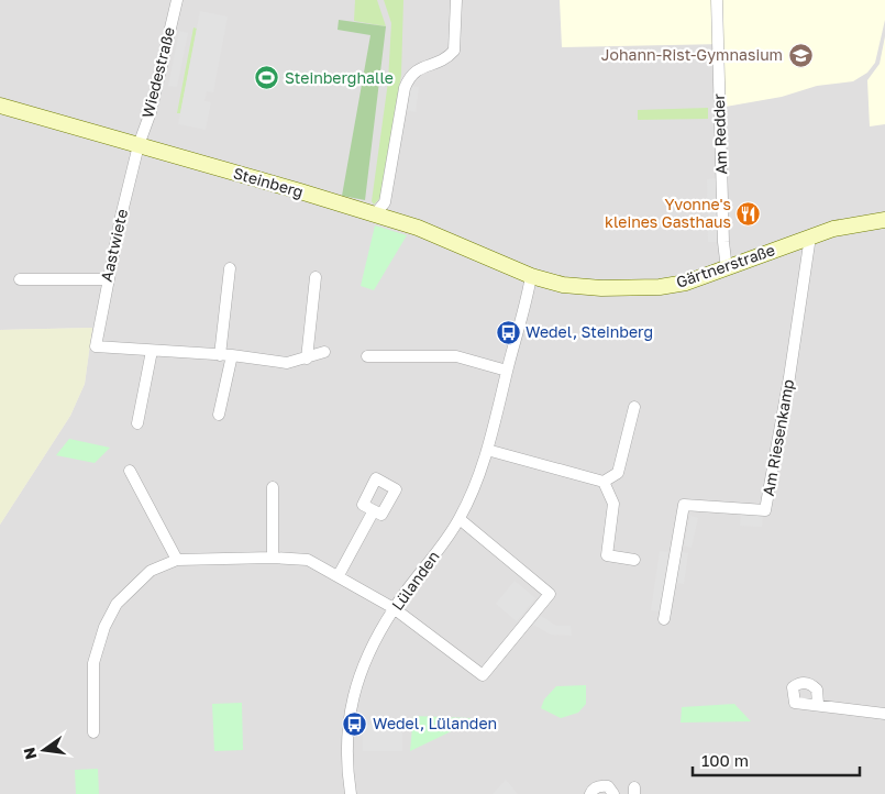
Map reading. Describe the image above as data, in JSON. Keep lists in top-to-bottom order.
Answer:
{
  "streets": {
    "street": [
      "Wiedestraße",
      "Am Redder",
      "Steinberg",
      "Aastwiete",
      "Gärtnerstraße",
      "Am Riesenkamp",
      "Lülanden"
    ]
  },
  "crossings": [
    ["Wiedestraße", "Steinberg"],
    ["Wiedestraße", "Aastwiete"],
    ["Am Redder", "Gärtnerstraße"],
    ["Steinberg", "Aastwiete"],
    ["Steinberg", "Gärtnerstraße"],
    ["Steinberg", "Lülanden"],
    ["Gärtnerstraße", "Am Riesenkamp"],
    ["Gärtnerstraße", "Lülanden"]
  ],
  "places": {
    "school or university": ["Johann-Rist-Gymnasium"],
    "sports": ["Steinberghalle"],
    "restaurant": ["Yvonne's kleines Gasthaus"],
    "bus stop": ["Wedel, Steinberg", "Wedel, Lülanden"]
  },
  "scale_bar": "100 m",
  "north": "left"
}
